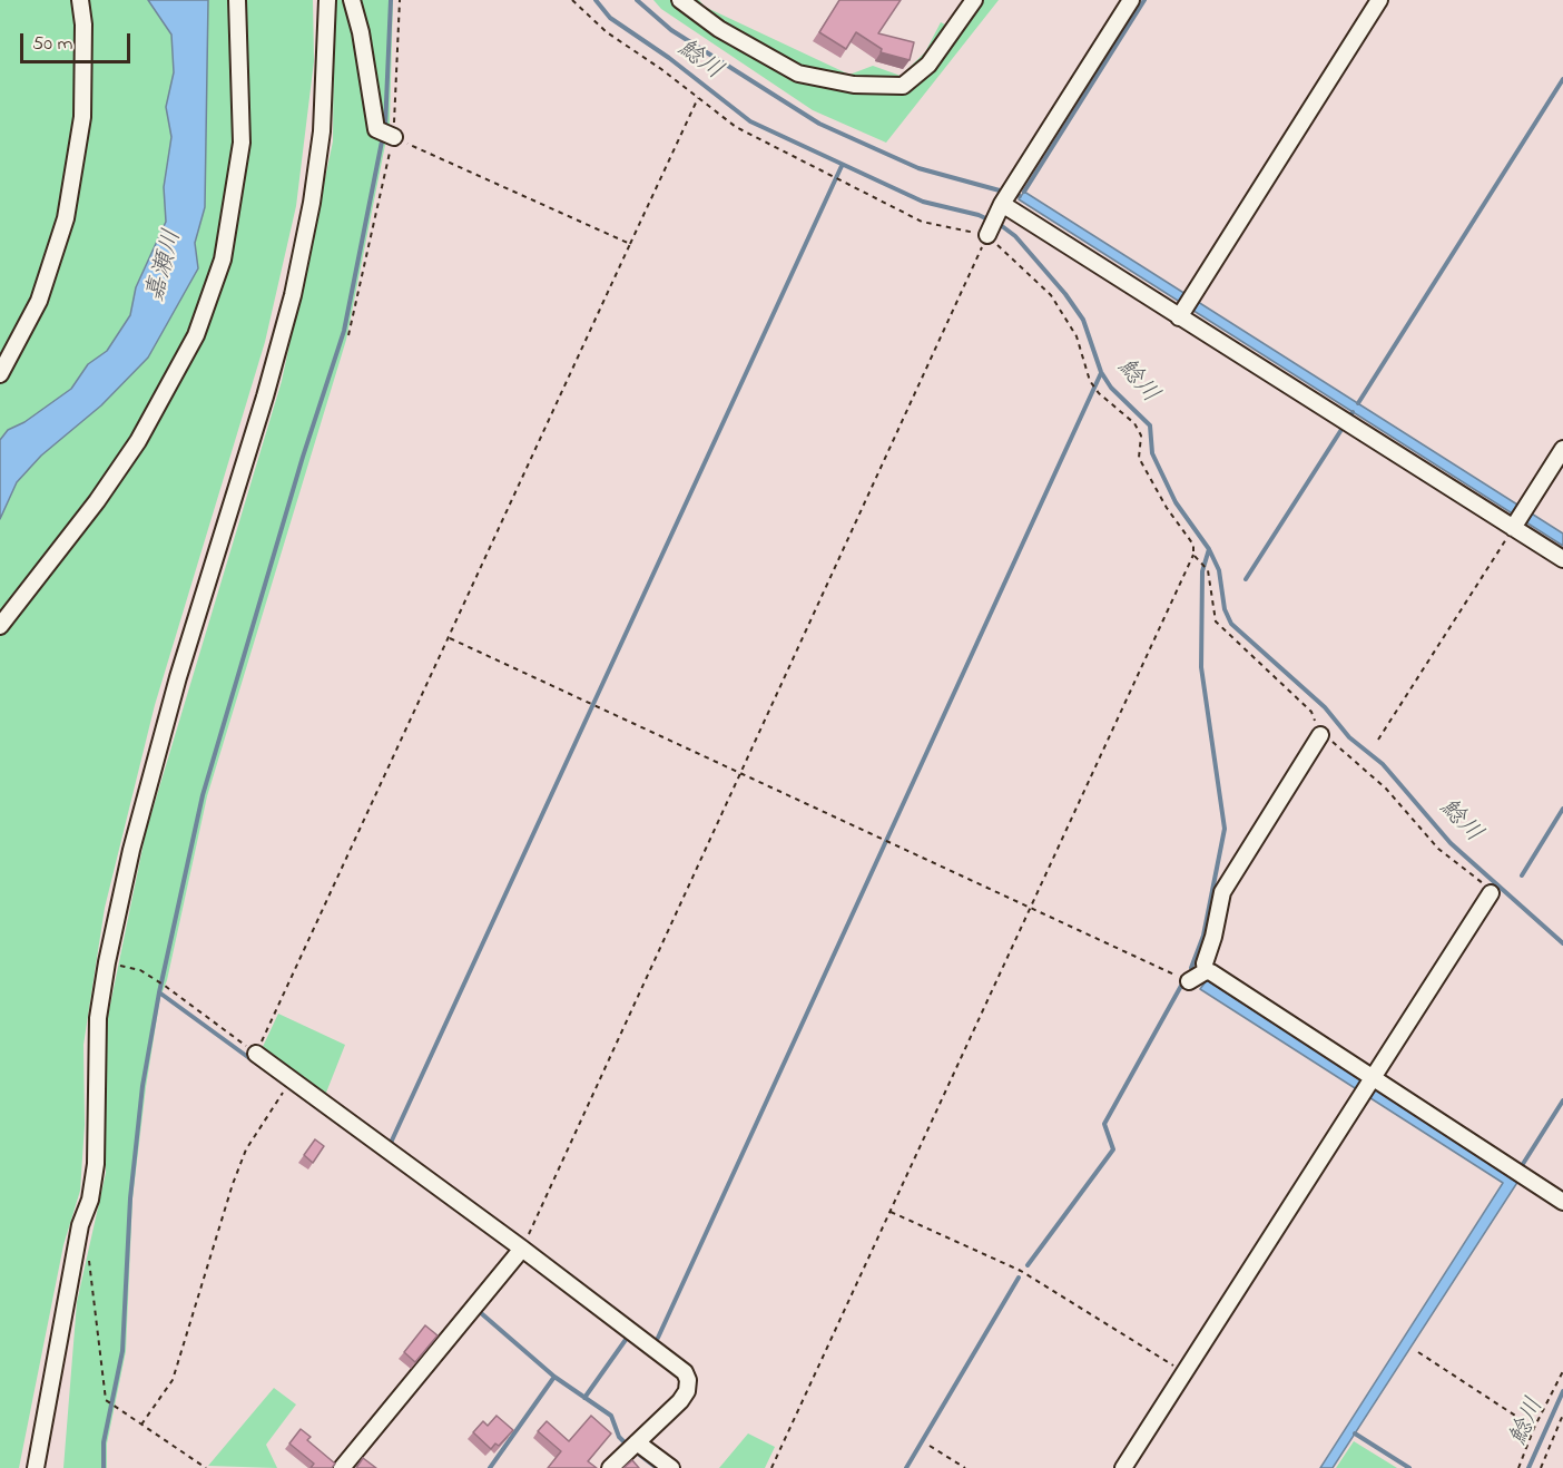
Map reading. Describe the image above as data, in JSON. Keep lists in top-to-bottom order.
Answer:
{
  "water": ["鯰川", "嘉瀬川"],
  "scale_bar": "50 m"
}
